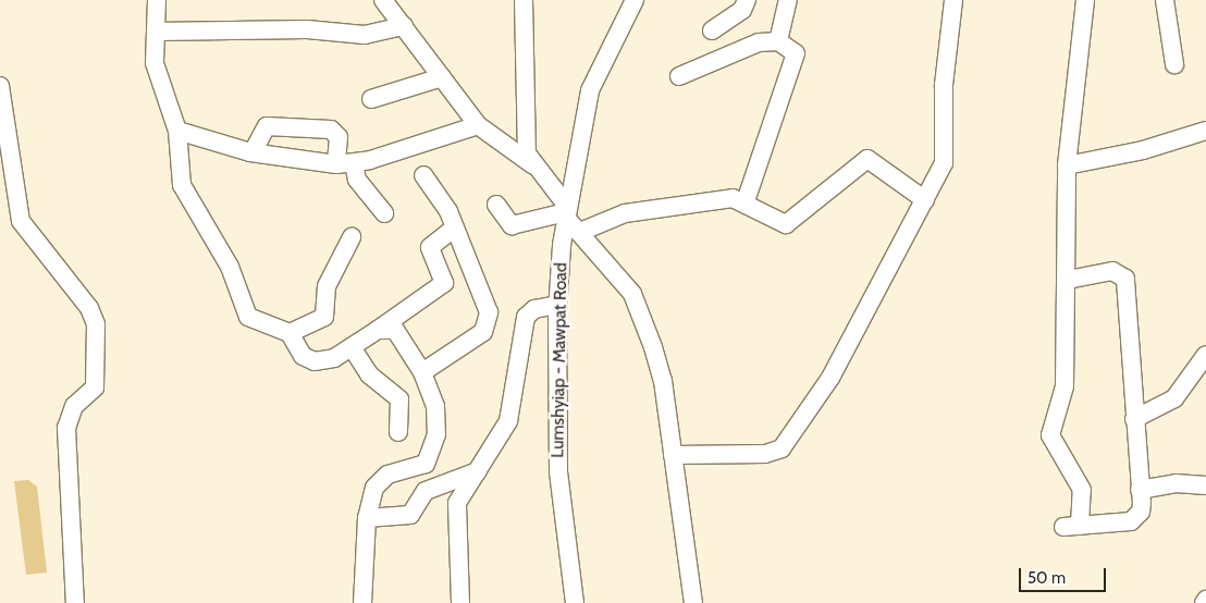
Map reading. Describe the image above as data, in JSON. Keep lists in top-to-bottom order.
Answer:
{
  "streets": {
    "street": ["Lumshyiap - Mawpat Road"]
  },
  "scale_bar": "50 m"
}
